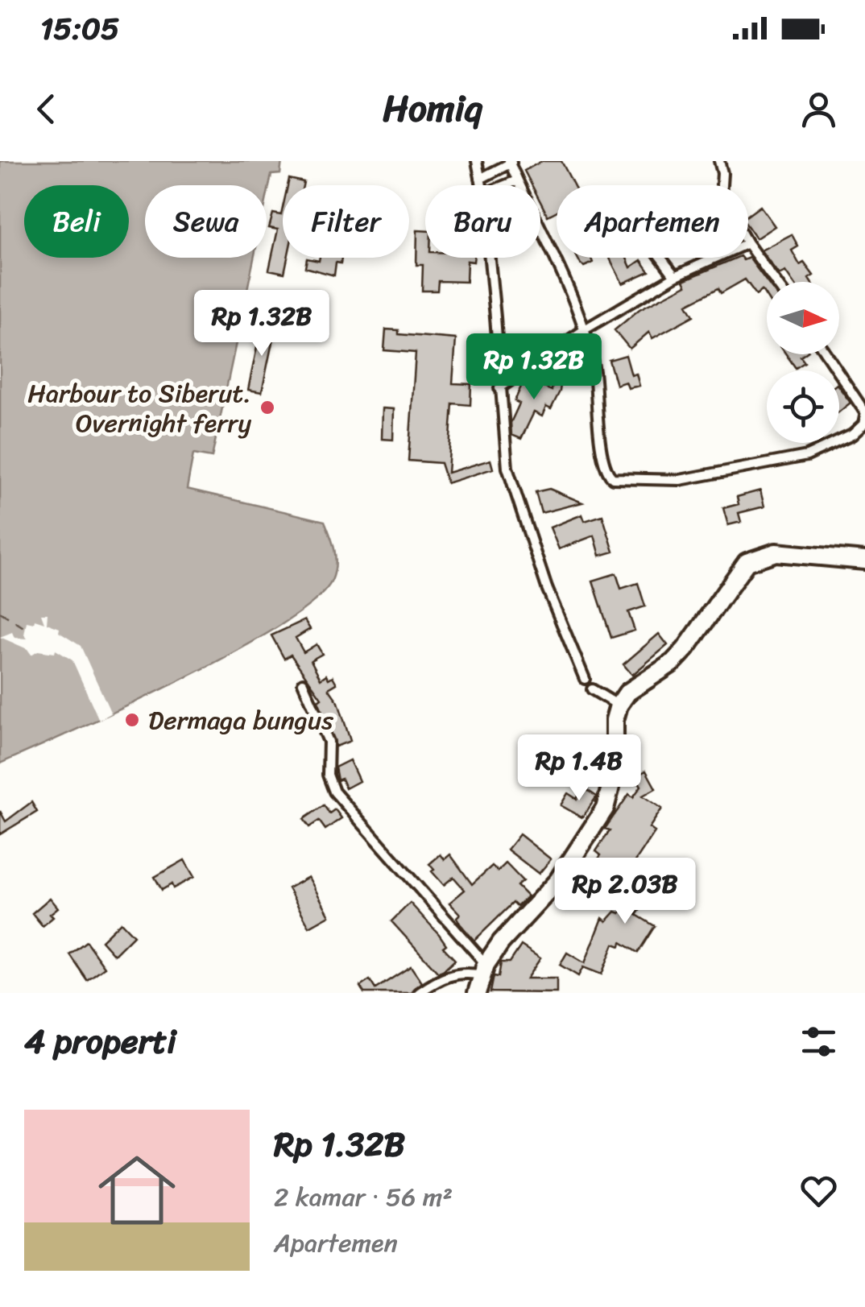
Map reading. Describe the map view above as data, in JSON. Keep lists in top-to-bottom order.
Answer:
{
  "places": ["Harbour to Siberut. Overnight ferry", "Dermaga bungus"],
  "north": "right",
  "page": {
    "status": "15:05",
    "header": "Homiq",
    "chip": [
      "Beli",
      "Sewa",
      "Filter",
      "Baru",
      "Apartemen"
    ],
    "price": [
      "Rp 1.32B",
      "Rp 1.32B",
      "Rp 1.4B",
      "Rp 2.03B"
    ],
    "heading": "4 properti",
    "list": [
      {
        "name": "Rp 1.32B",
        "note": "2 kamar · 56 m² · Apartemen"
      }
    ]
  }
}
